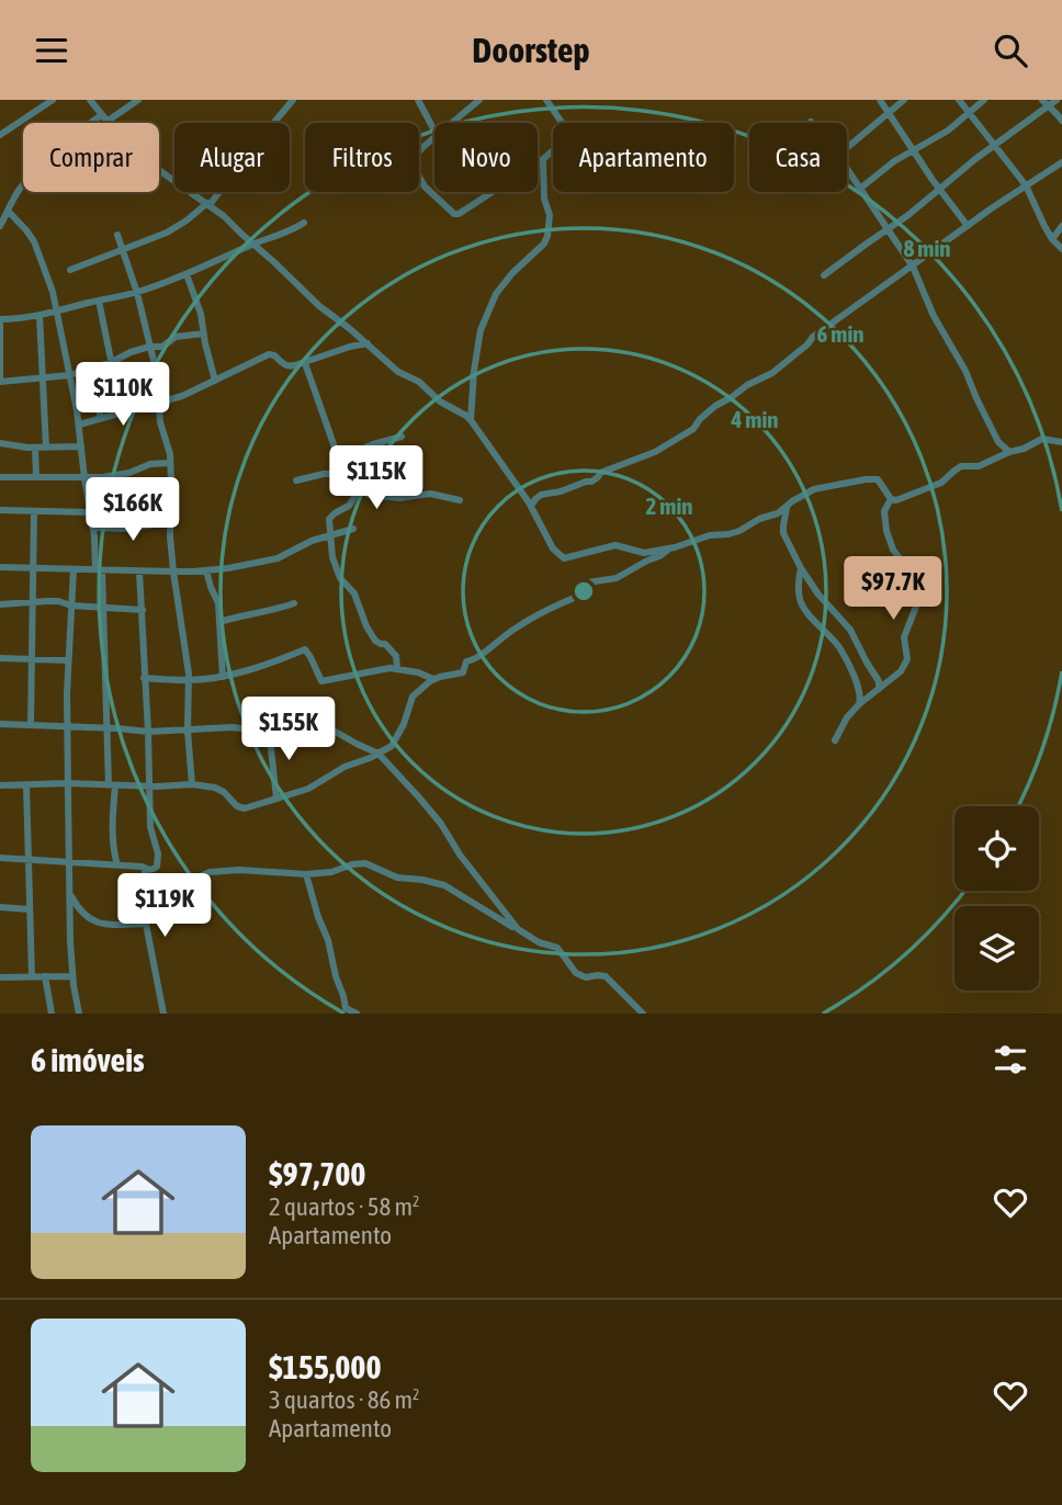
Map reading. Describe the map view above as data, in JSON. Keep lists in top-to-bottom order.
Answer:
{
  "page": {
    "header": "Doorstep",
    "chip": [
      "Comprar",
      "Alugar",
      "Filtros",
      "Novo",
      "Apartamento",
      "Casa"
    ],
    "price": [
      "$110K",
      "$115K",
      "$166K",
      "$97.7K",
      "$155K",
      "$119K"
    ],
    "heading": "6 imóveis",
    "list": [
      {
        "name": "$97,700",
        "note": "2 quartos · 58 m² · Apartamento"
      },
      {
        "name": "$155,000",
        "note": "3 quartos · 86 m² · Apartamento"
      }
    ]
  },
  "rings": [
    "8 min",
    "6 min",
    "4 min",
    "2 min"
  ]
}
